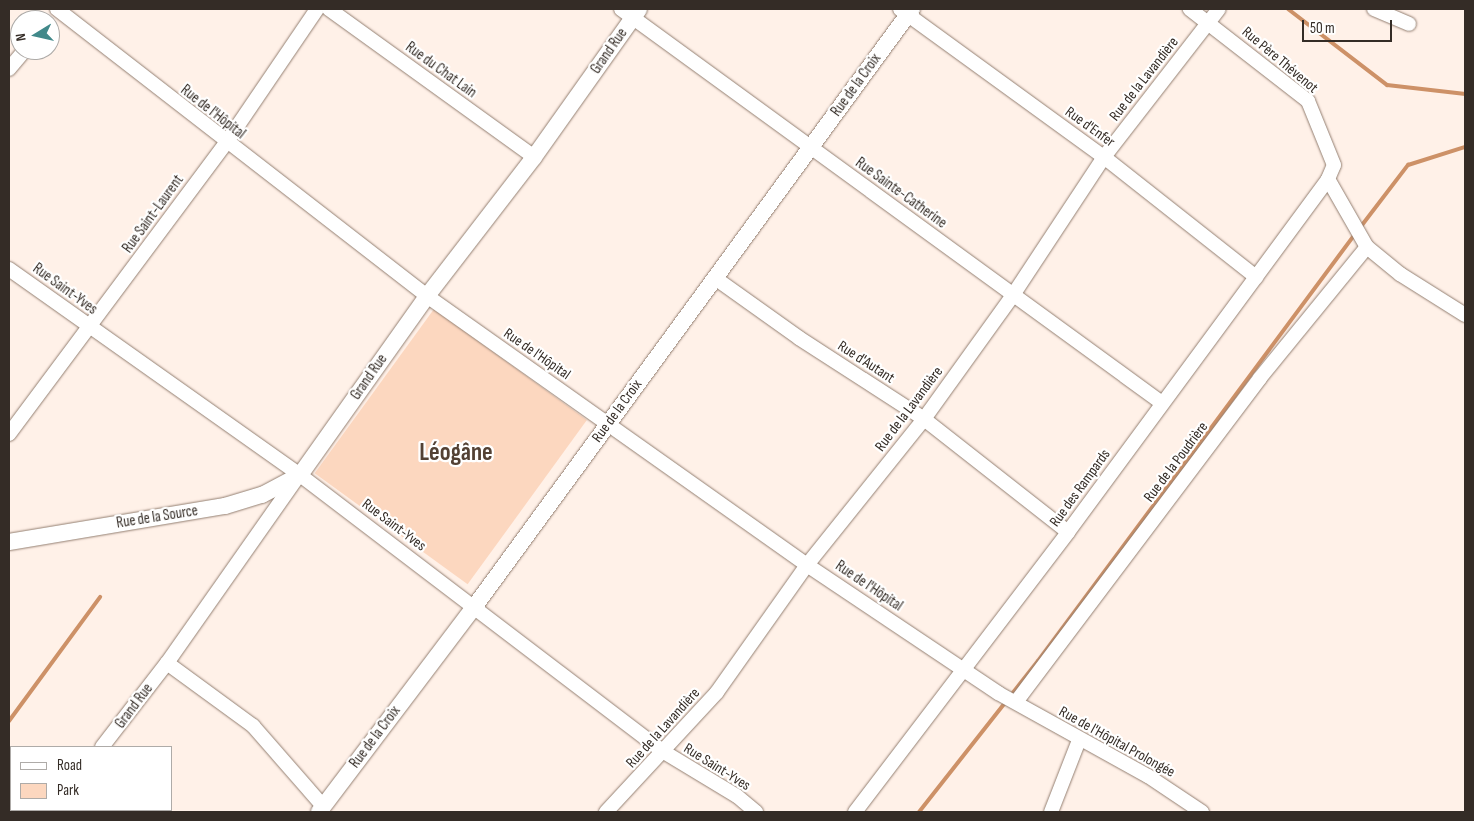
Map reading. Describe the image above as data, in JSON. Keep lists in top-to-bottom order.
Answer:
{
  "streets": {
    "street": [
      "Grand Rue",
      "Rue Père Thévenot",
      "Rue du Chat Lain",
      "Rue de la Lavandière",
      "Rue de la Croix",
      "Rue de l'Hôpital",
      "Rue d'Enfer",
      "Rue Sainte-Catherine",
      "Rue Saint-Laurent",
      "Rue Saint-Yves",
      "Rue d'Autant",
      "Rue de la Poudrière",
      "Rue des Rampards",
      "Rue de la Source",
      "Rue de l'Hôpital Prolongée"
    ]
  },
  "crossings": [
    ["Grand Rue", "Rue du Chat Lain"],
    ["Grand Rue", "Rue de l'Hôpital"],
    ["Grand Rue", "Rue Sainte-Catherine"],
    ["Grand Rue", "Rue Saint-Yves"],
    ["Grand Rue", "Rue de la Source"],
    ["Rue Père Thévenot", "Rue de la Lavandière"],
    ["Rue Père Thévenot", "Rue des Rampards"],
    ["Rue de la Lavandière", "Rue de l'Hôpital"],
    ["Rue de la Lavandière", "Rue d'Enfer"],
    ["Rue de la Lavandière", "Rue Sainte-Catherine"],
    ["Rue de la Lavandière", "Rue Saint-Yves"],
    ["Rue de la Lavandière", "Rue d'Autant"],
    ["Rue de la Croix", "Rue de l'Hôpital"],
    ["Rue de la Croix", "Rue d'Enfer"],
    ["Rue de la Croix", "Rue Sainte-Catherine"],
    ["Rue de la Croix", "Rue Saint-Yves"],
    ["Rue de la Croix", "Rue d'Autant"],
    ["Rue de l'Hôpital", "Rue Saint-Laurent"],
    ["Rue de l'Hôpital", "Rue de la Poudrière"],
    ["Rue de l'Hôpital", "Rue des Rampards"],
    ["Rue de l'Hôpital", "Rue de l'Hôpital Prolongée"],
    ["Rue d'Enfer", "Rue des Rampards"],
    ["Rue Sainte-Catherine", "Rue des Rampards"],
    ["Rue Saint-Laurent", "Rue Saint-Yves"],
    ["Rue Saint-Yves", "Rue de la Source"],
    ["Rue d'Autant", "Rue des Rampards"],
    ["Rue de la Poudrière", "Rue de l'Hôpital Prolongée"]
  ],
  "districts": ["Léogâne"],
  "legend": ["Road", "Park"],
  "scale_bar": "50 m",
  "north": "left"
}
